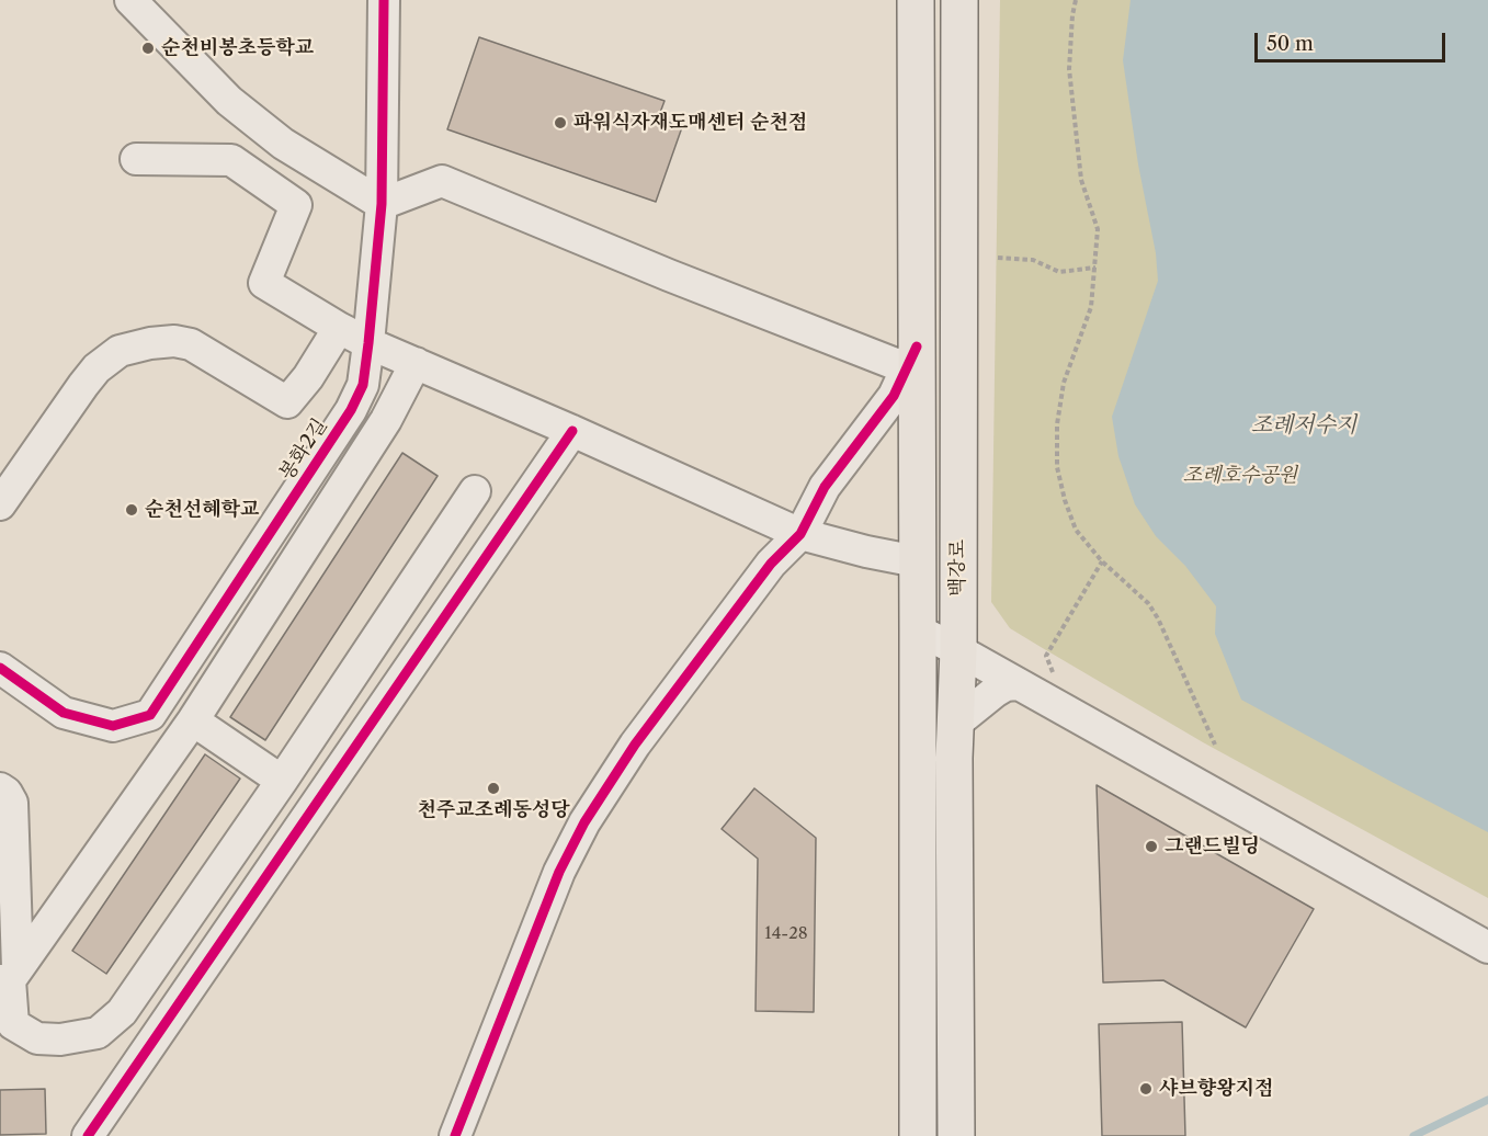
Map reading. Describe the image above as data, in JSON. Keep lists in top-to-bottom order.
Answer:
{
  "streets": {
    "main road": ["백강로"],
    "street": ["봉화2길"]
  },
  "water": ["조례저수지"],
  "parks": ["조례호수공원"],
  "places": [
    "순천비봉초등학교",
    "파워식자재도매센터 순천점",
    "순천선혜학교",
    "천주교조례동성당",
    "그랜드빌딩",
    "샤브향왕지점"
  ],
  "house_numbers": ["14-28"],
  "scale_bar": "50 m"
}
